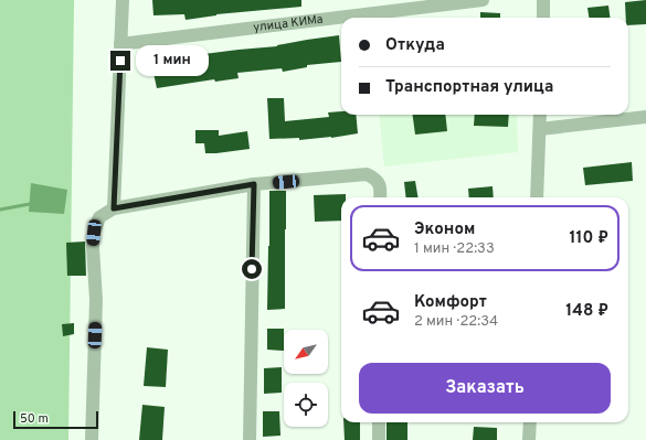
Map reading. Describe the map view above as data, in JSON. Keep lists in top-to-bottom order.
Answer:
{
  "streets": {
    "street": ["улица КИМа"]
  },
  "scale_bar": "50 m",
  "north": "bottom left",
  "page": {
    "banner": ["Откуда", "Транспортная улица"],
    "bubble": "1 мин",
    "list": [
      {
        "name": "Эконом",
        "note": "1 мин · 22:33",
        "value": "110 ₽"
      },
      {
        "name": "Комфорт",
        "note": "2 мин · 22:34",
        "value": "148 ₽"
      }
    ],
    "buttons": "Заказать",
    "scale": "50 m"
  }
}
